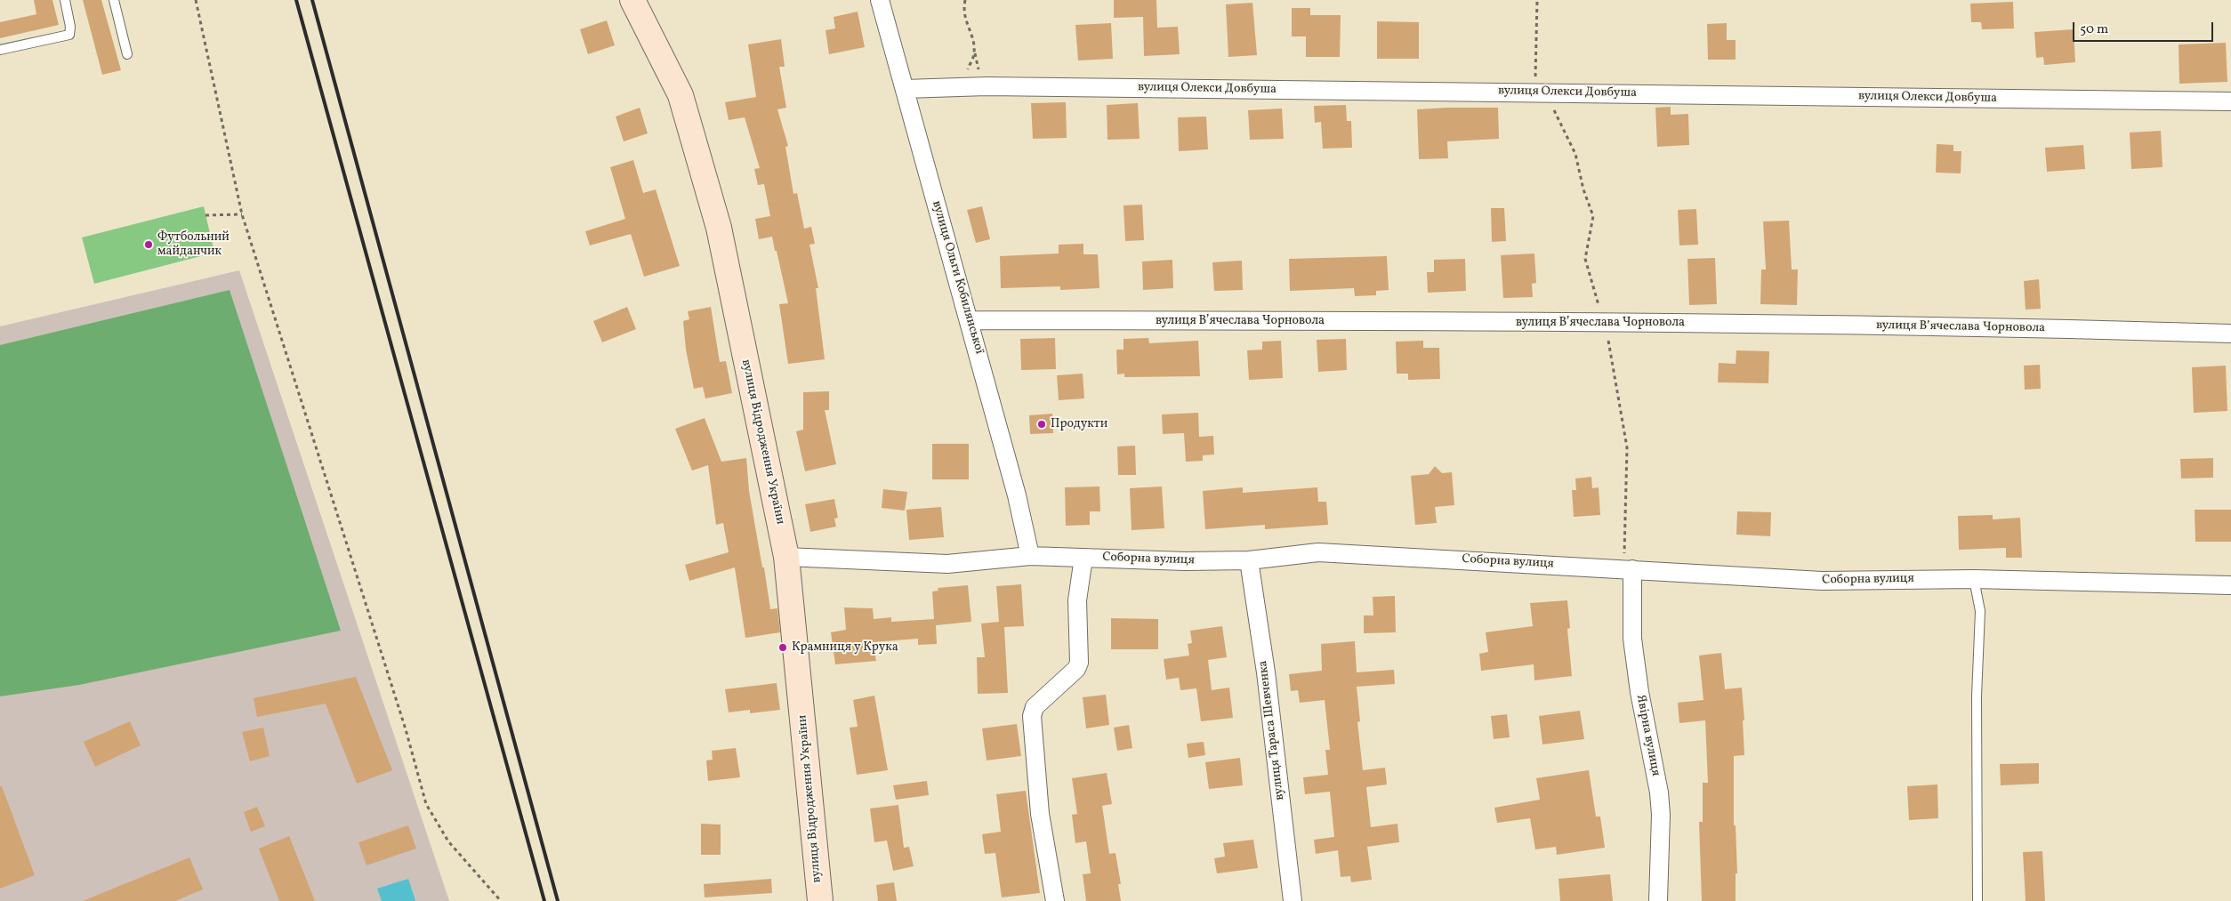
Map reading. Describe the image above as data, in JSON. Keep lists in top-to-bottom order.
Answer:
{
  "streets": {
    "street": [
      "вулиця Олекси Довбуша",
      "вулиця Ольги Кобилянської",
      "вулиця Вʼячеслава Чорновола",
      "вулиця Відродження України",
      "Соборна вулиця",
      "вулиця Тараса Шевченка",
      "Явірна вулиця"
    ]
  },
  "crossings": [
    ["вулиця Олекси Довбуша", "вулиця Ольги Кобилянської"],
    ["вулиця Ольги Кобилянської", "вулиця Вʼячеслава Чорновола"],
    ["вулиця Ольги Кобилянської", "Соборна вулиця"],
    ["вулиця Відродження України", "Соборна вулиця"],
    ["Соборна вулиця", "вулиця Тараса Шевченка"],
    ["Соборна вулиця", "Явірна вулиця"]
  ],
  "places": ["Футбольний майданчик", "Продукти", "Крамниця у Крука"],
  "scale_bar": "50 m"
}
